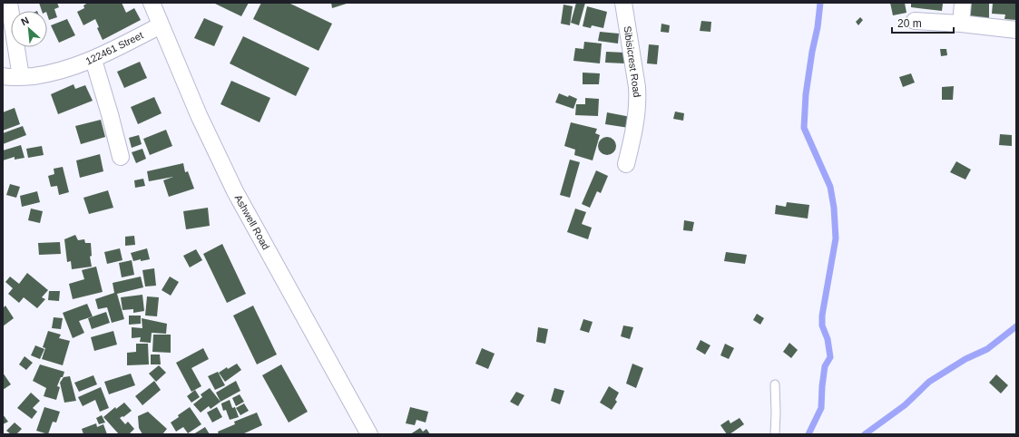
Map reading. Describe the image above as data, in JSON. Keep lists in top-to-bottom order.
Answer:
{
  "streets": {
    "street": ["122461 Street", "Sibisicrest Road", "Ashwell Road"]
  },
  "crossings": [
    ["122461 Street", "Ashwell Road"]
  ],
  "scale_bar": "20 m",
  "north": "top left"
}
